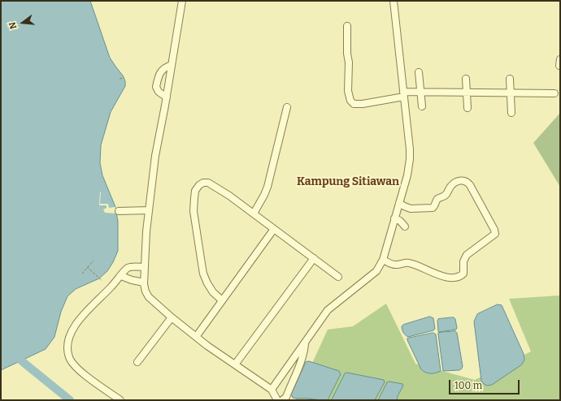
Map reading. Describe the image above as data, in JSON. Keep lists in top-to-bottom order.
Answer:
{
  "districts": ["Kampung Sitiawan"],
  "scale_bar": "100 m",
  "north": "left"
}
